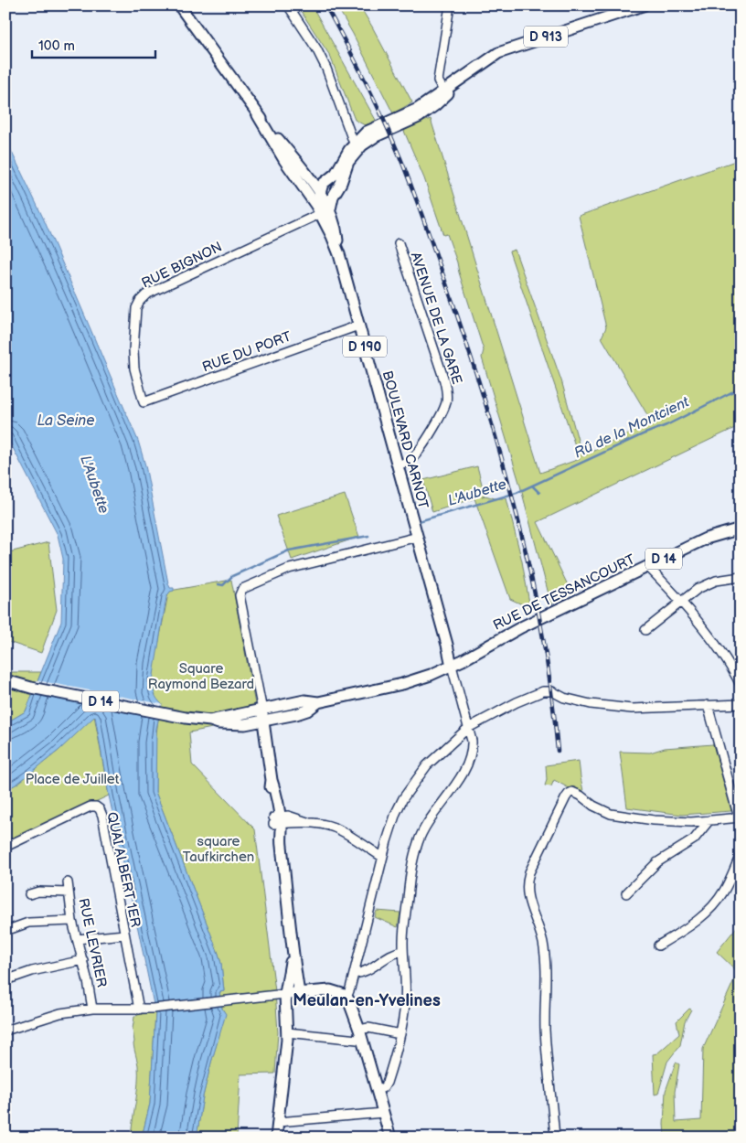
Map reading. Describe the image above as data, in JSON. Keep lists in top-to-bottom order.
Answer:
{
  "streets": {
    "main road": [
      "D 913",
      "D 190",
      "BOULEVARD CARNOT",
      "D 14",
      "RUE DE TESSANCOURT"
    ],
    "street": [
      "RUE BIGNON",
      "AVENUE DE LA GARE",
      "RUE DU PORT",
      "QUAI ALBERT 1ER",
      "RUE LEVRIER"
    ]
  },
  "crossings": [
    ["D 913", "RUE BIGNON"],
    ["D 913", "D 190"],
    ["D 913", "BOULEVARD CARNOT"],
    ["RUE BIGNON", "D 190"],
    ["RUE BIGNON", "RUE DU PORT"],
    ["RUE BIGNON", "BOULEVARD CARNOT"],
    ["AVENUE DE LA GARE", "BOULEVARD CARNOT"],
    ["D 190", "BOULEVARD CARNOT"],
    ["D 190", "D 14"],
    ["D 190", "RUE DE TESSANCOURT"],
    ["RUE DU PORT", "BOULEVARD CARNOT"],
    ["D 14", "RUE DE TESSANCOURT"]
  ],
  "districts": ["Meulan-en-Yvelines"],
  "water": ["La Seine", "Rû de la Montcient", "L'Aubette"],
  "parks": ["Square Raymond Bezard", "Place de Juillet", "square Taufkirchen"],
  "scale_bar": "100 m"
}
